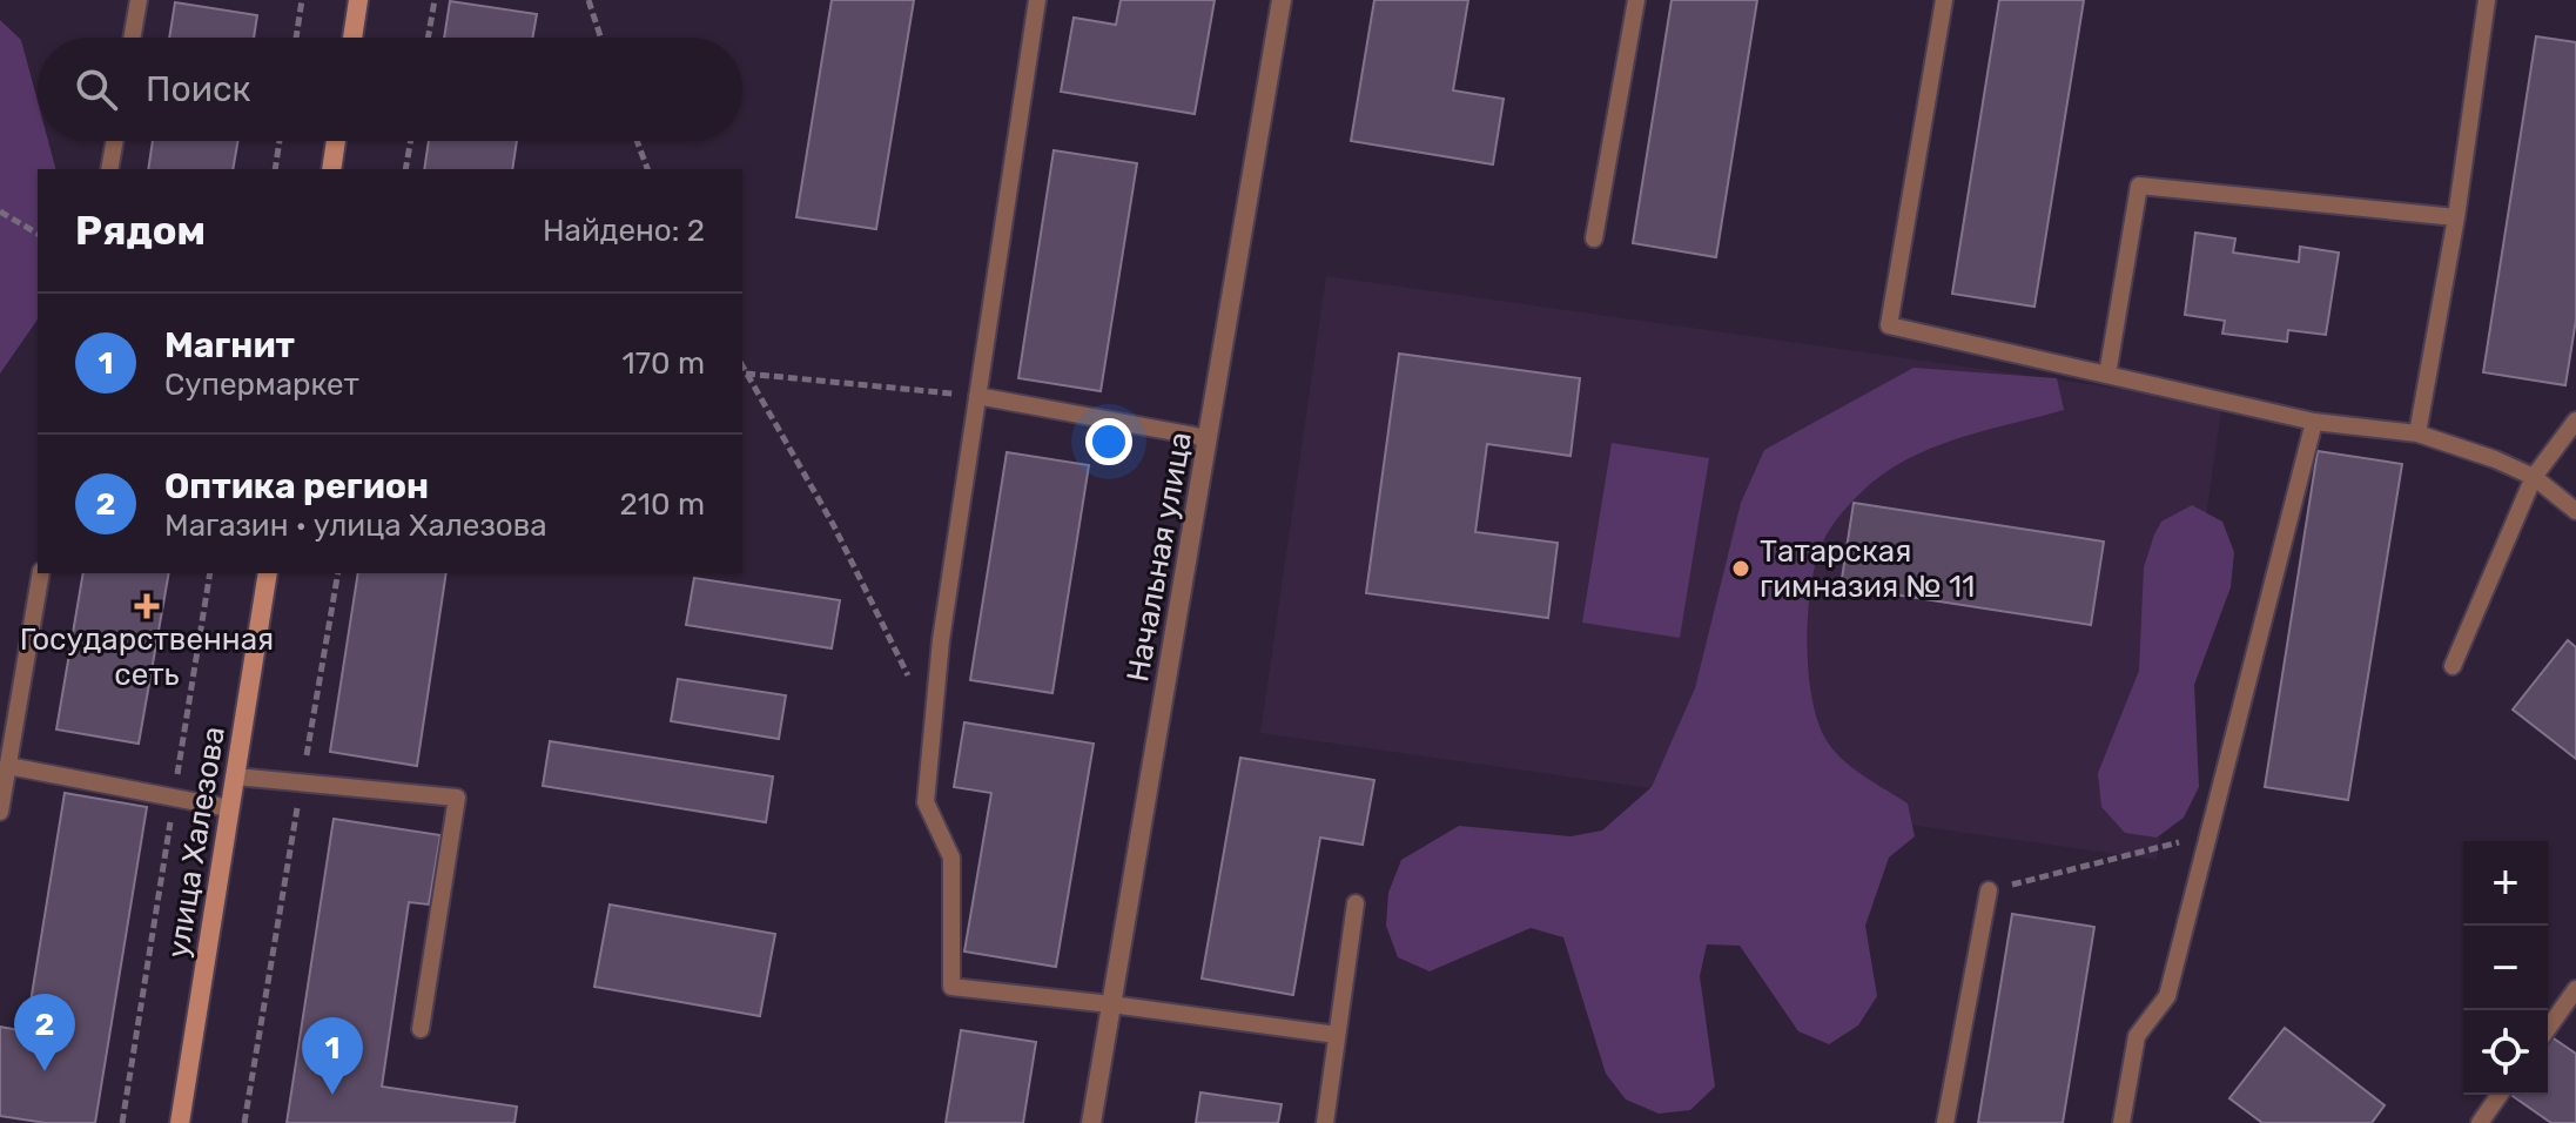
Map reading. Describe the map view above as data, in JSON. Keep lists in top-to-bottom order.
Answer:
{
  "streets": {
    "street": ["Начальная улица", "улица Халезова"]
  },
  "places": {
    "other": ["Татарская гимназия № 11"],
    "health": ["Государственная сеть"]
  },
  "page": {
    "search": "Поиск",
    "heading": ["Рядом", "Найдено: 2"],
    "list": [
      {
        "mark": "1",
        "name": "Магнит",
        "note": "Супермаркет",
        "value": "170 m"
      },
      {
        "mark": "2",
        "name": "Оптика регион",
        "note": "Магазин · улица Халезова",
        "value": "210 m"
      }
    ],
    "map_buttons": ["+", "−"],
    "pins": ["2", "1"]
  }
}
